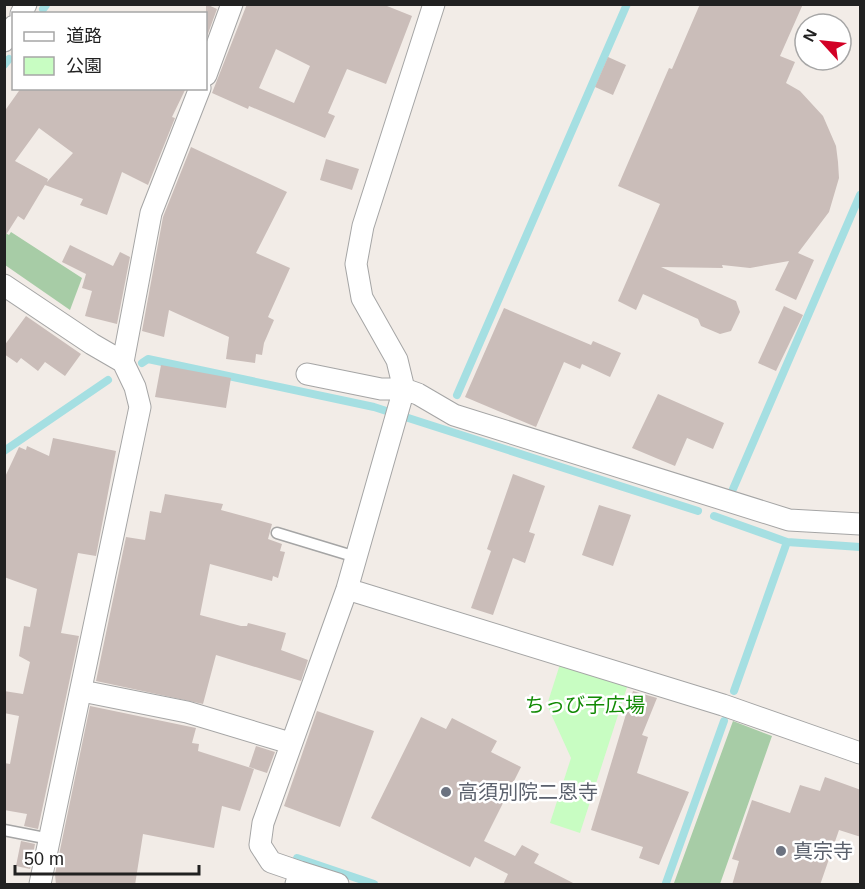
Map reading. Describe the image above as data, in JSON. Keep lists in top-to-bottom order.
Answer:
{
  "parks": ["ちっび子広場"],
  "places": ["高須別院二恩寺", "真宗寺"],
  "legend": ["道路", "公園"],
  "scale_bar": "50 m",
  "north": "top left"
}
